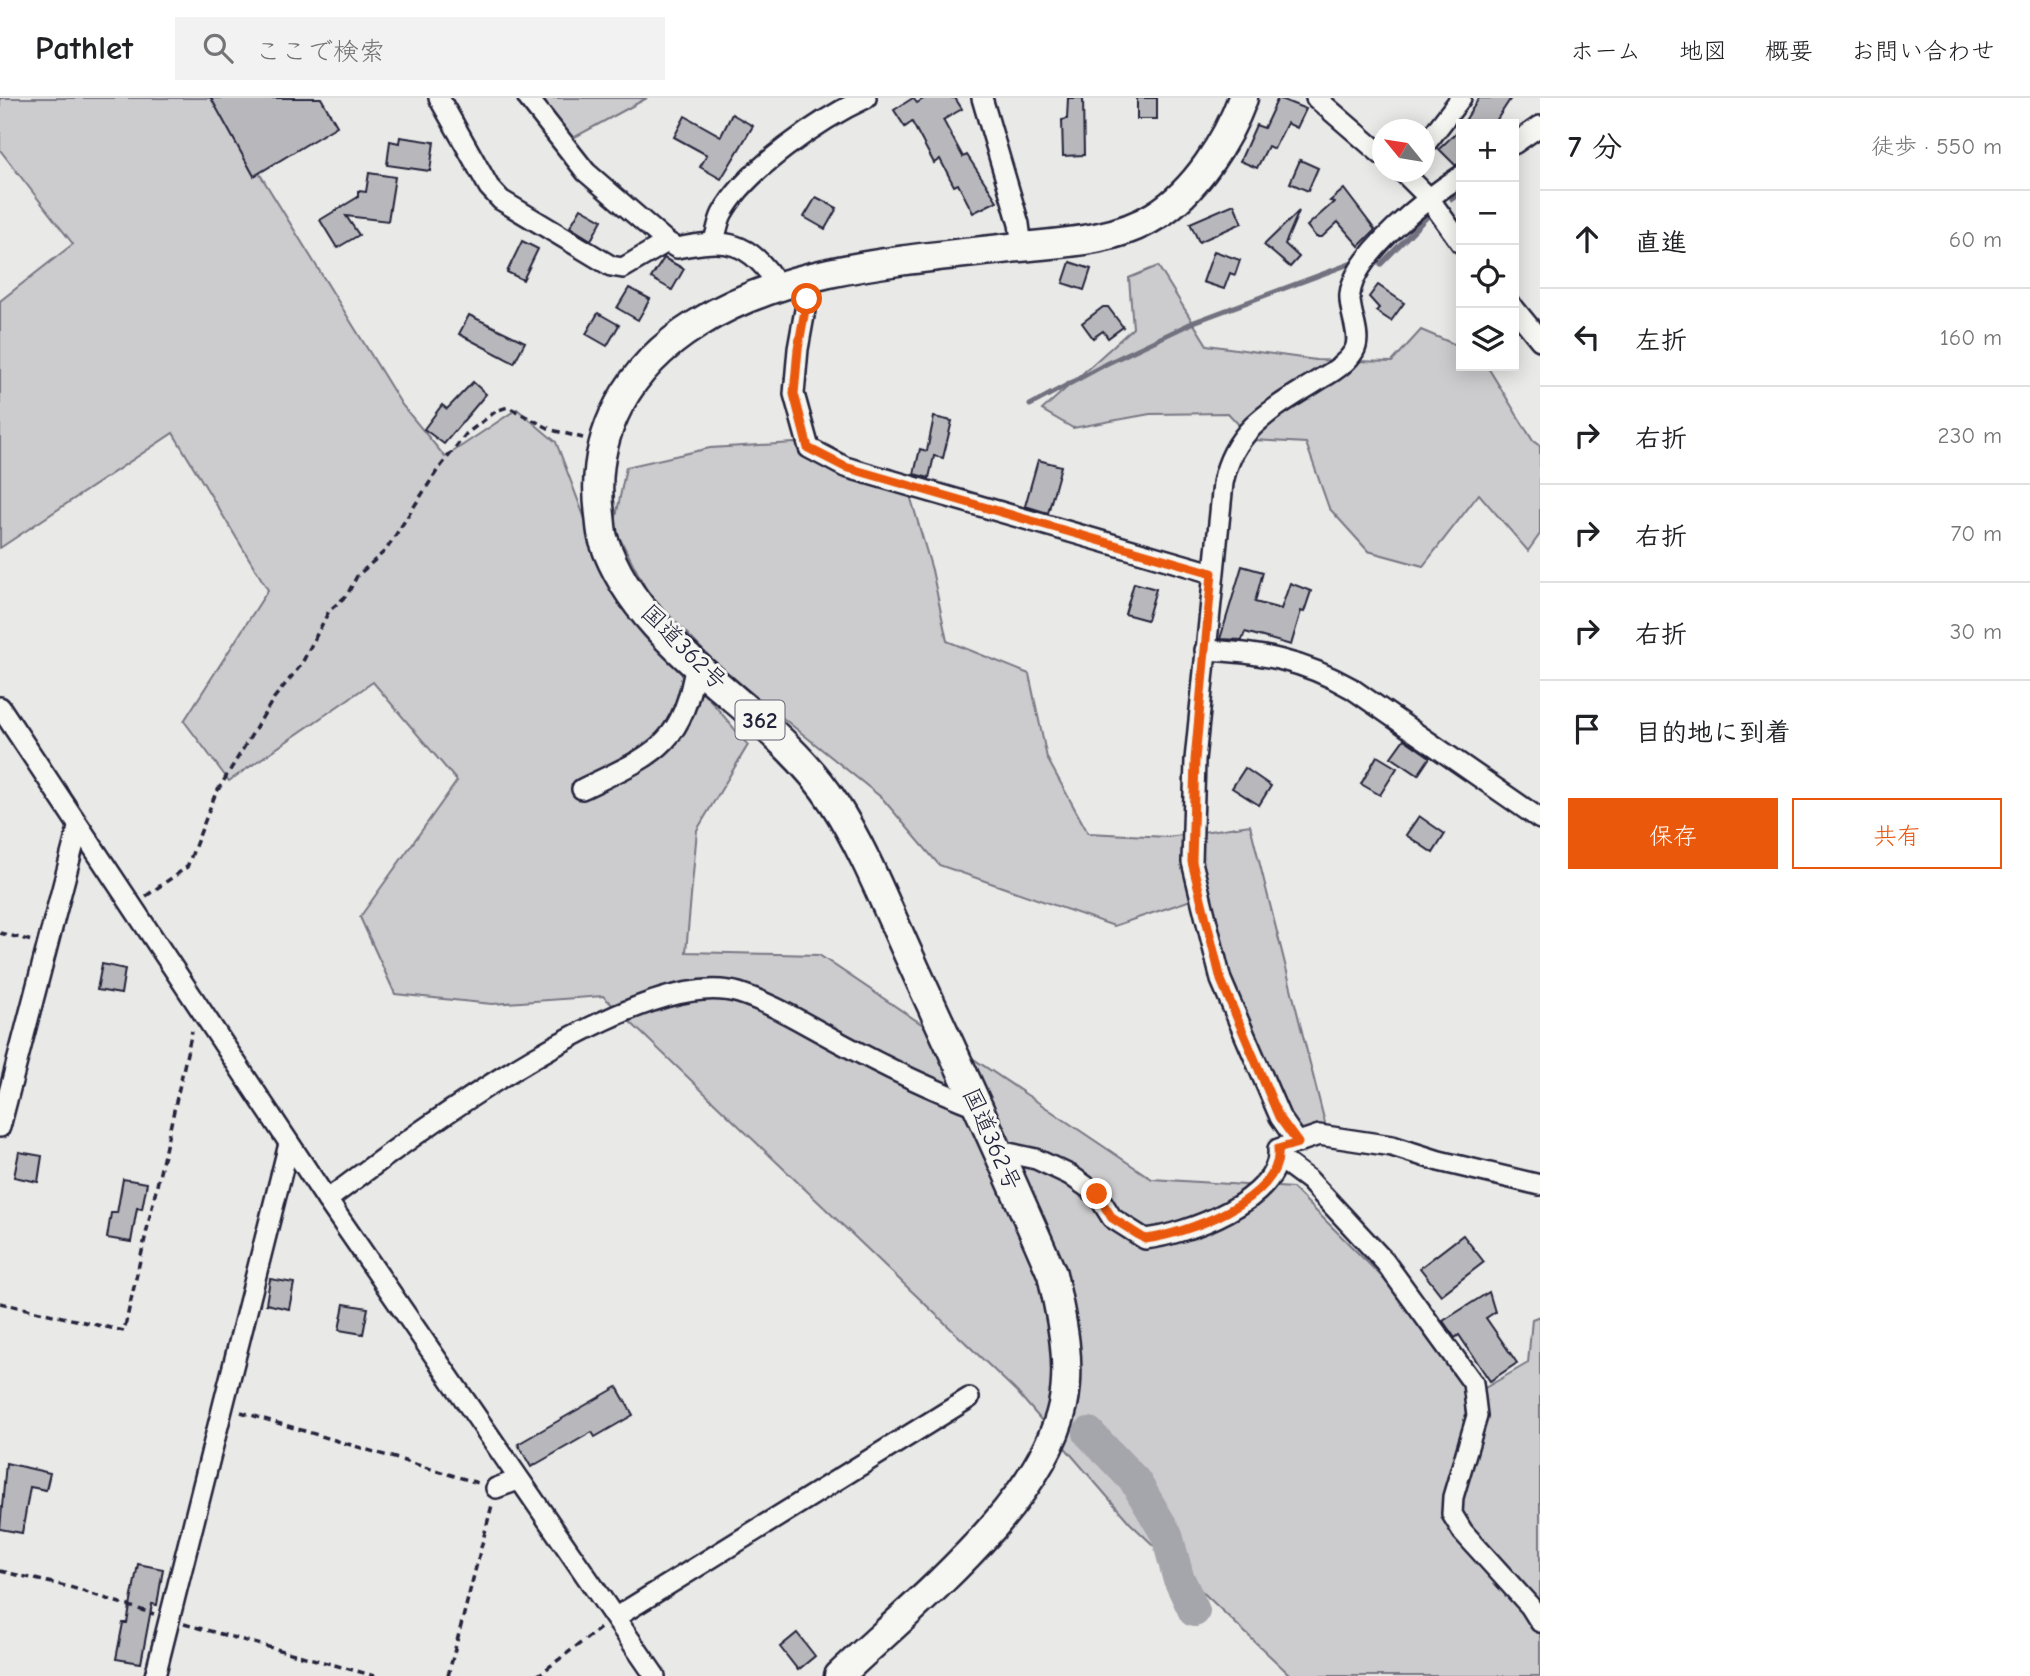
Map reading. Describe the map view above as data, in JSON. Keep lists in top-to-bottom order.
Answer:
{
  "streets": {
    "highway": ["国道362号", "362"]
  },
  "north": "top left",
  "page": {
    "header": "Pathlet",
    "search": "ここで検索",
    "nav": [
      "ホーム",
      "地図",
      "概要",
      "お問い合わせ"
    ],
    "heading": ["7 分", "徒歩 · 550 m"],
    "map_buttons": ["+", "−"],
    "list": [
      ["直進", "60 m"],
      ["左折", "160 m"],
      ["右折", "230 m"],
      ["右折", "70 m"],
      ["右折", "30 m"],
      "目的地に到着"
    ],
    "buttons": ["保存", "共有"]
  }
}
